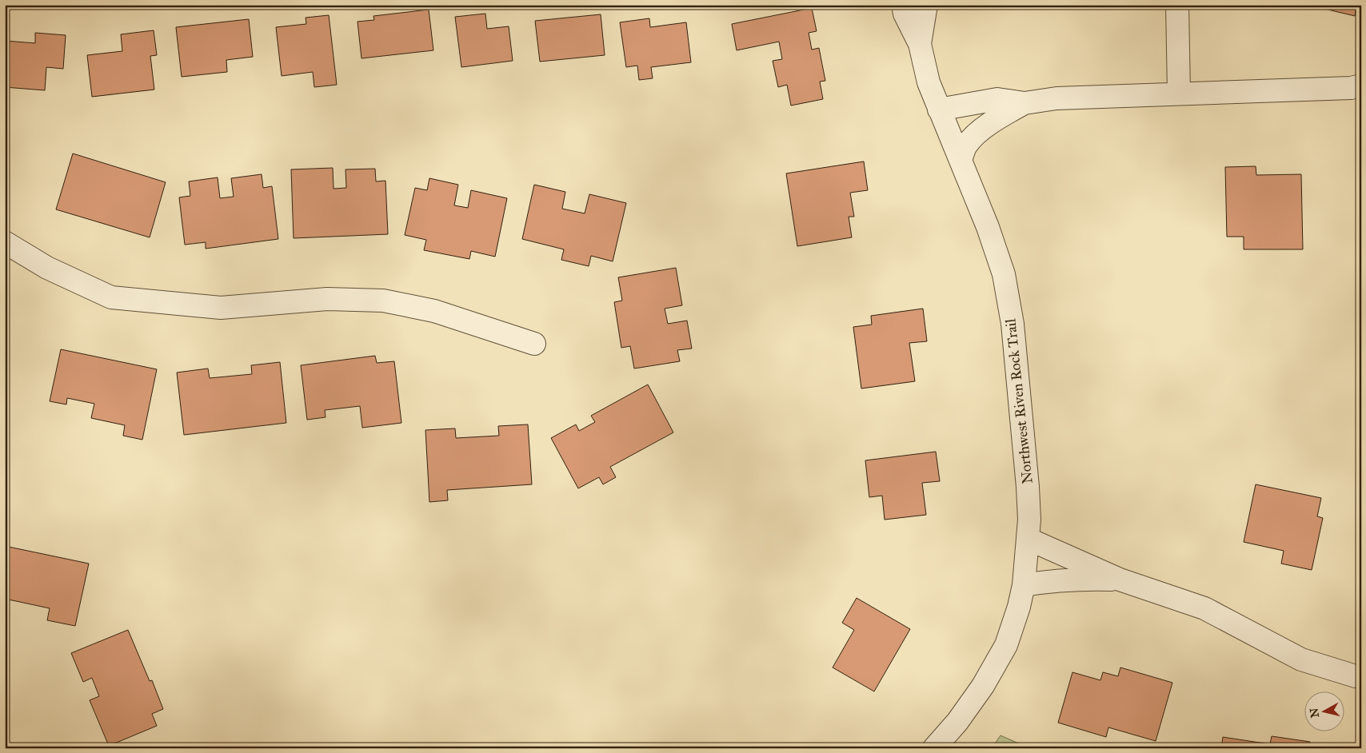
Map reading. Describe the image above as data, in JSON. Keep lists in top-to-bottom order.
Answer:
{
  "streets": {
    "street": ["Northwest Riven Rock Trail"]
  },
  "north": "left"
}
